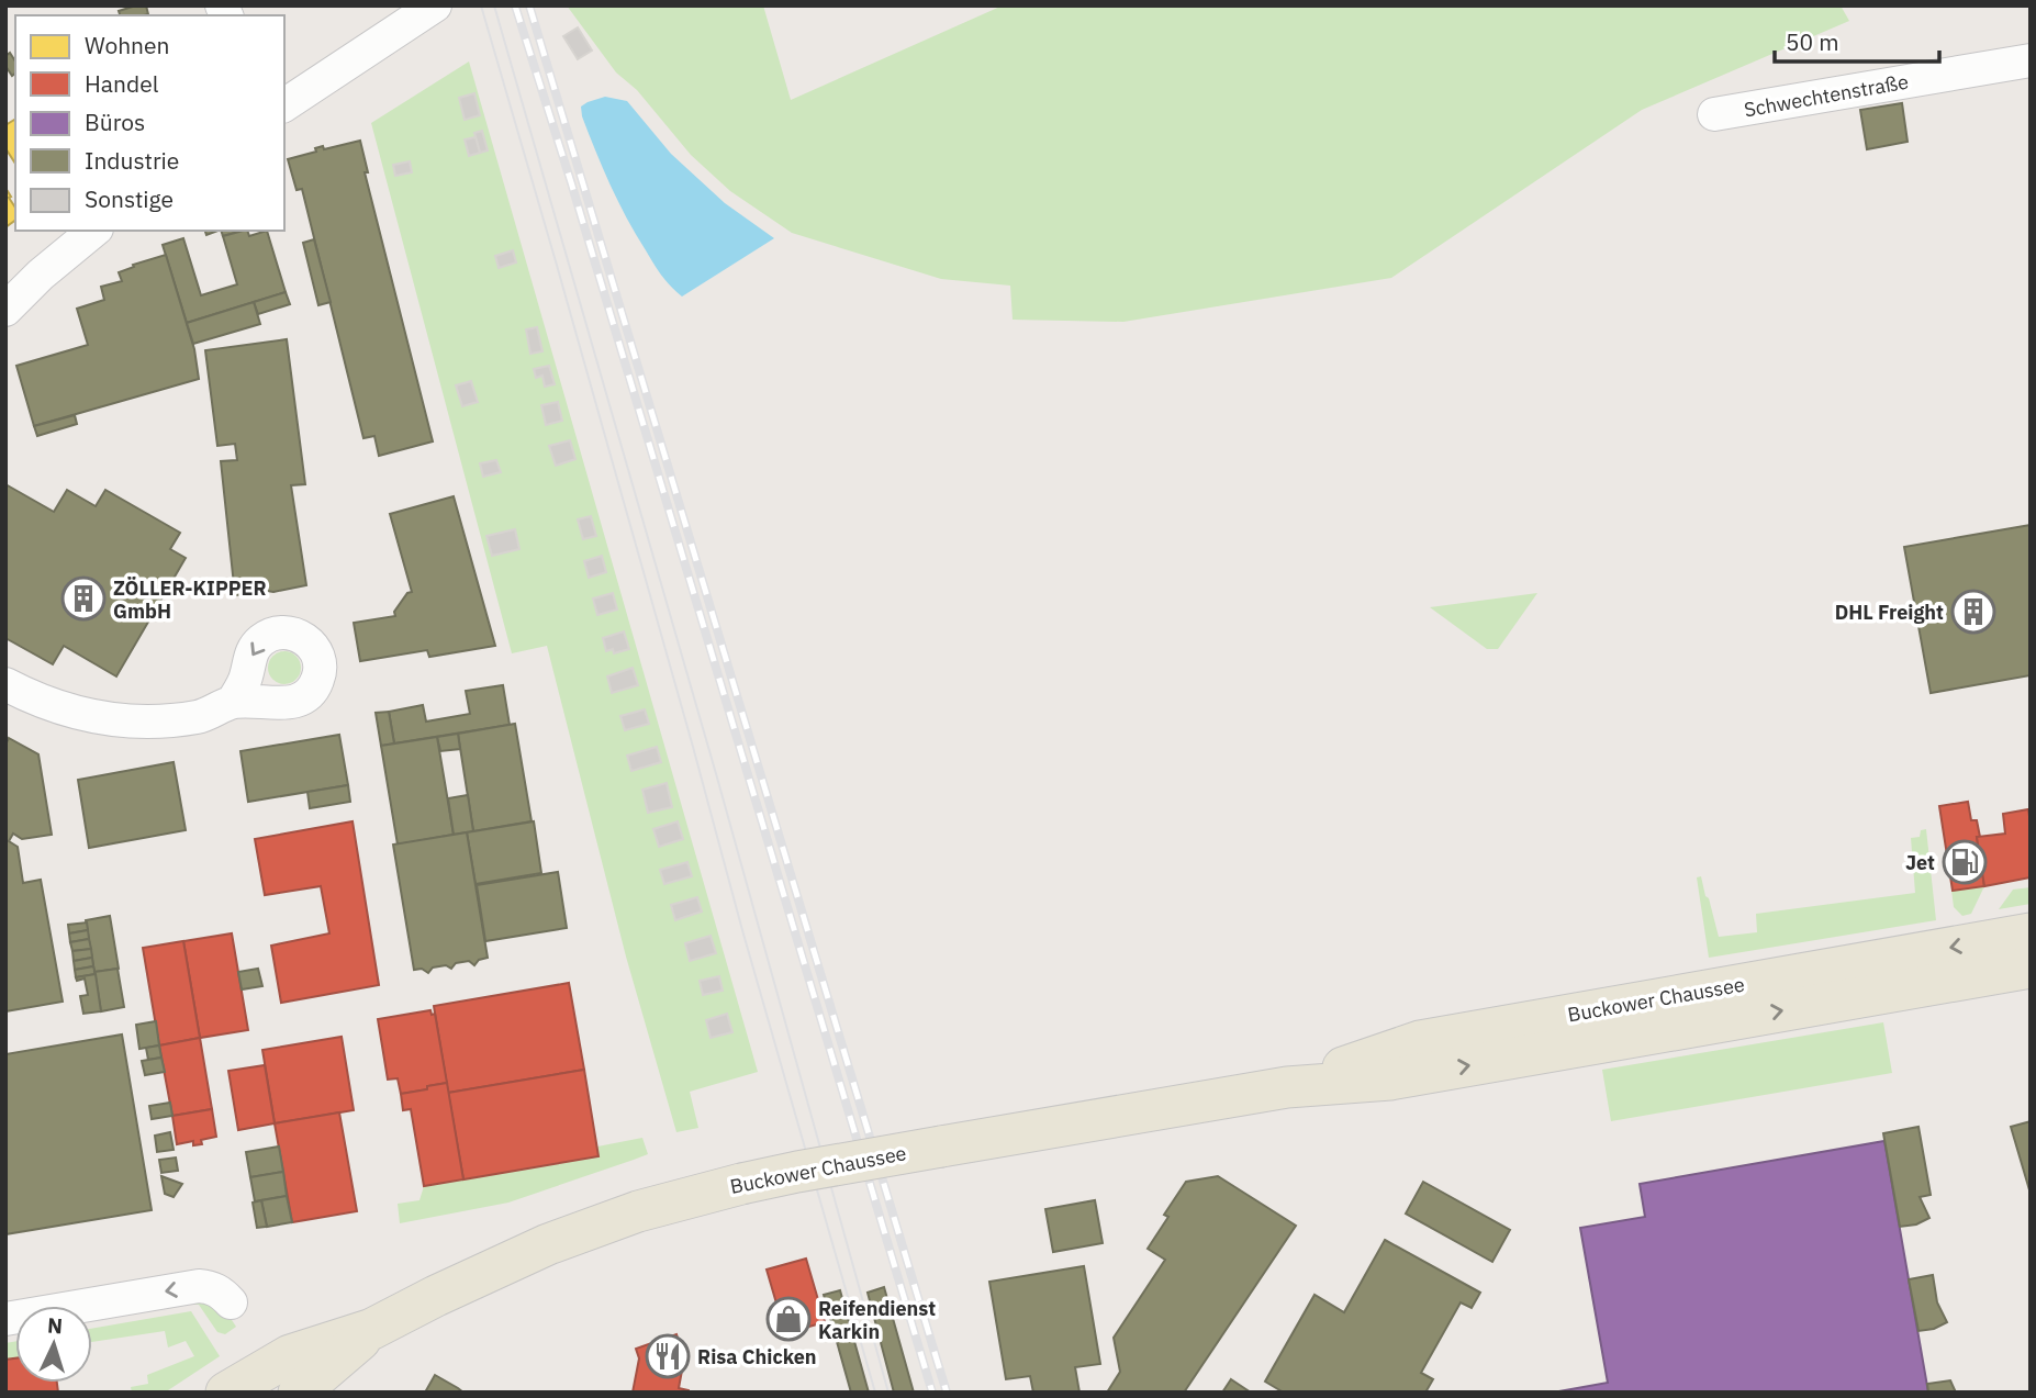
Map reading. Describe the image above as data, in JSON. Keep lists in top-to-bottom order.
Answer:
{
  "streets": {
    "main road": ["Buckower Chaussee"],
    "street": ["Schwechtenstraße"]
  },
  "places": {
    "building": ["ZÖLLER-KIPPER GmbH", "DHL Freight"],
    "fuel station": ["Jet"],
    "shop": ["Reifendienst Karkin"],
    "restaurant": ["Risa Chicken"]
  },
  "legend": [
    "Wohnen",
    "Handel",
    "Büros",
    "Industrie",
    "Sonstige"
  ],
  "scale_bar": "50 m",
  "north": "top"
}
